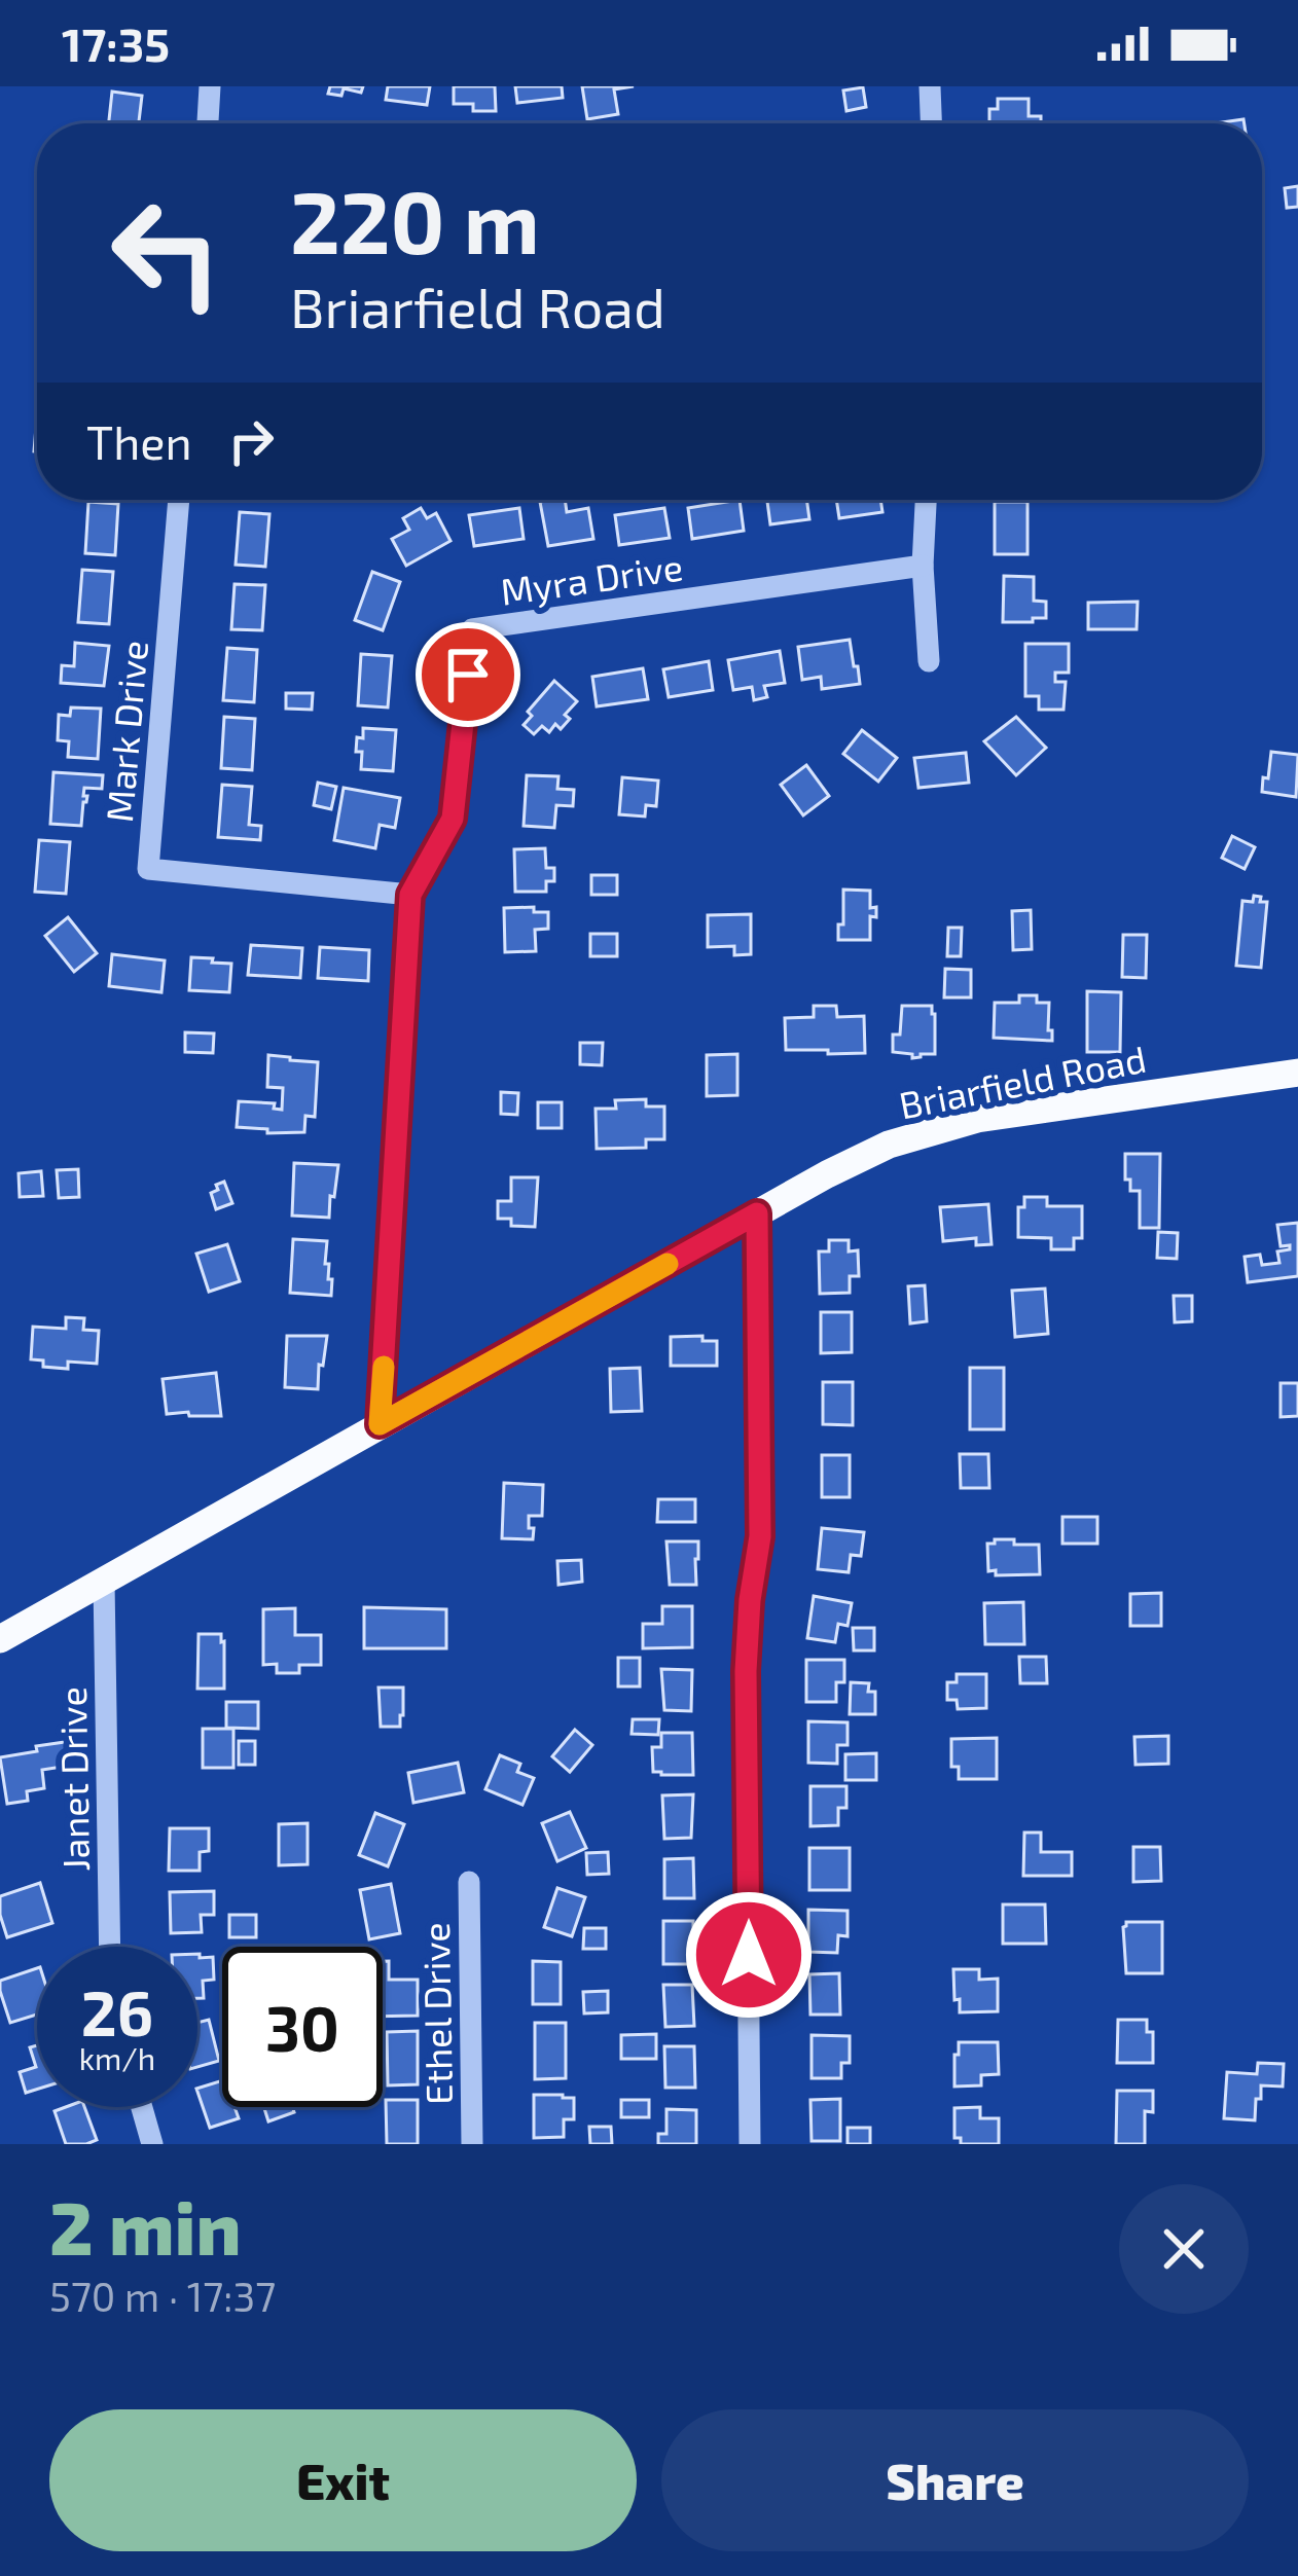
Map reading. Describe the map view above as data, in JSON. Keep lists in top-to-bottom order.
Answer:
{
  "streets": {
    "main road": ["Briarfield Road"],
    "street": [
      "Myra Drive",
      "Mark Drive",
      "Janet Drive",
      "Ethel Drive"
    ]
  },
  "crossings": [
    ["Myra Drive", "Mark Drive"],
    ["Briarfield Road", "Janet Drive"]
  ],
  "page": {
    "status": "17:35",
    "turn": ["220 m", "Briarfield Road"],
    "then": "Then",
    "speed": "26 km/h",
    "limit": "30",
    "heading": ["2 min", "570 m · 17:37"],
    "buttons": ["Exit", "Share"]
  }
}
